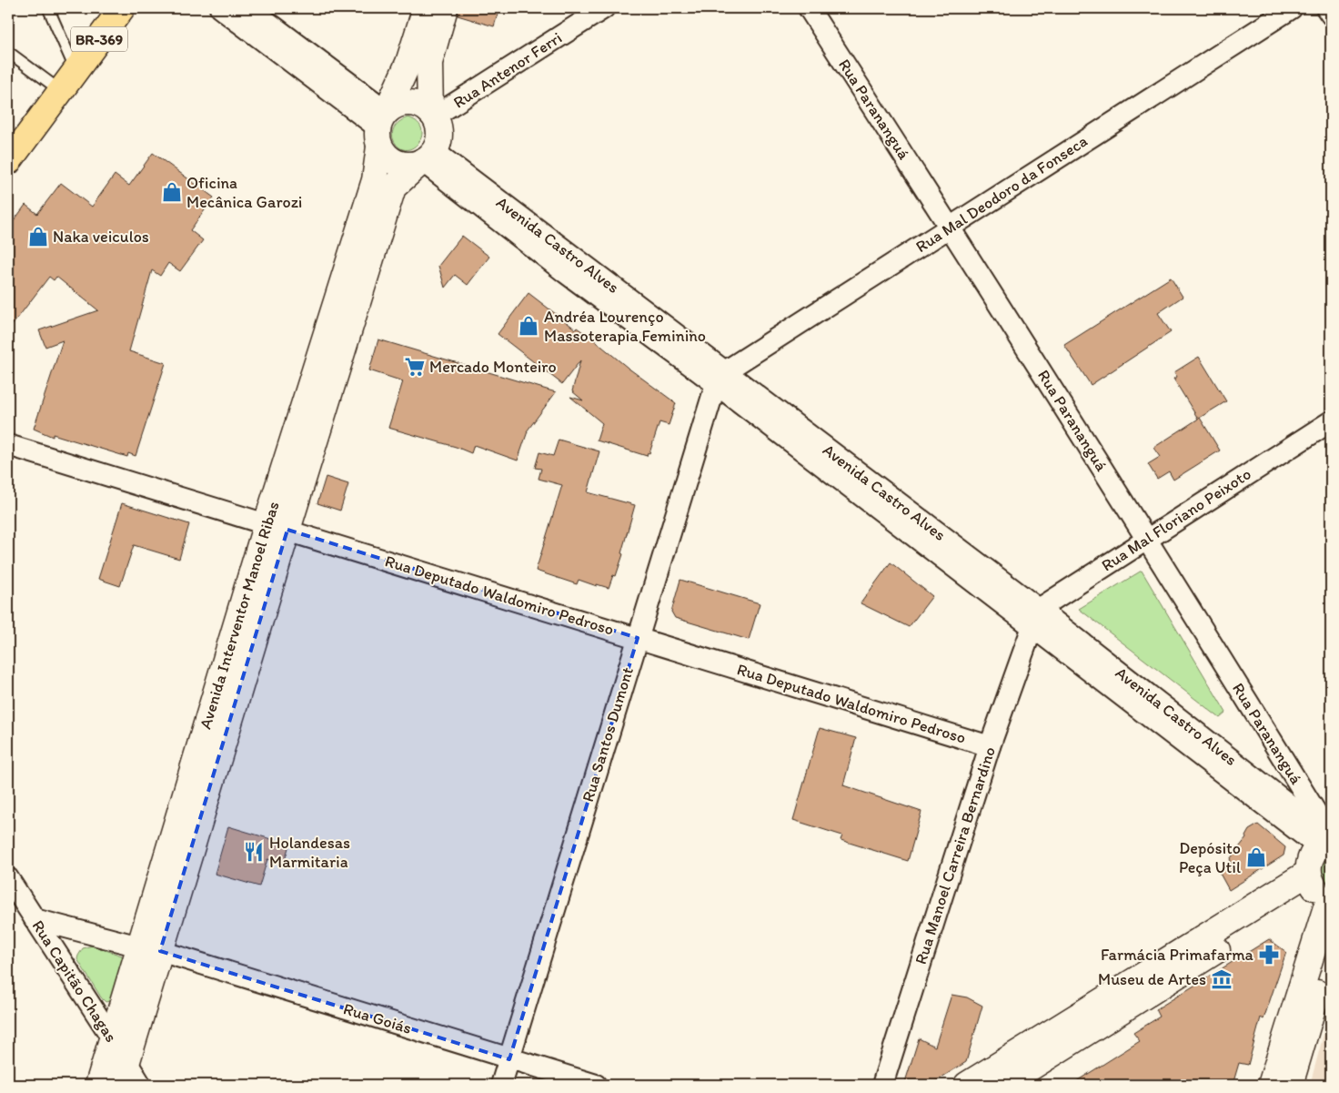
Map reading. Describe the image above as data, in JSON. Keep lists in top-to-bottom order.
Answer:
{
  "streets": {
    "main road": ["BR-369"],
    "street": [
      "Rua Antenor Ferri",
      "Rua Parananguá",
      "Rua Mal Deodoro da Fonseca",
      "Avenida Castro Alves",
      "Rua Mal Floriano Peixoto",
      "Rua Deputado Waldomiro Pedroso",
      "Avenida Interventor Manoel Ribas",
      "Rua Santos Dumont",
      "Rua Manoel Carreira Bernardino",
      "Rua Capitão Chagas",
      "Rua Goiás"
    ]
  },
  "crossings": [
    ["Rua Antenor Ferri", "Avenida Castro Alves"],
    ["Rua Antenor Ferri", "Avenida Interventor Manoel Ribas"],
    ["Rua Parananguá", "Rua Mal Deodoro da Fonseca"],
    ["Rua Parananguá", "Avenida Castro Alves"],
    ["Rua Parananguá", "Rua Mal Floriano Peixoto"],
    ["Rua Mal Deodoro da Fonseca", "Avenida Castro Alves"],
    ["Rua Mal Deodoro da Fonseca", "Rua Santos Dumont"],
    ["Avenida Castro Alves", "Rua Mal Floriano Peixoto"],
    ["Avenida Castro Alves", "Avenida Interventor Manoel Ribas"],
    ["Avenida Castro Alves", "Rua Santos Dumont"],
    ["Avenida Castro Alves", "Rua Manoel Carreira Bernardino"],
    ["Rua Mal Floriano Peixoto", "Rua Manoel Carreira Bernardino"],
    ["Rua Deputado Waldomiro Pedroso", "Avenida Interventor Manoel Ribas"],
    ["Rua Deputado Waldomiro Pedroso", "Rua Santos Dumont"],
    ["Rua Deputado Waldomiro Pedroso", "Rua Manoel Carreira Bernardino"],
    ["Avenida Interventor Manoel Ribas", "Rua Capitão Chagas"],
    ["Avenida Interventor Manoel Ribas", "Rua Goiás"],
    ["Rua Santos Dumont", "Rua Goiás"],
    ["Rua Capitão Chagas", "Rua Goiás"]
  ],
  "places": {
    "shop": [
      "Oficina Mecânica Garozi",
      "Naka veiculos",
      "Andréa Lourenço Massoterapia Feminino",
      "Depósito Peça Util"
    ],
    "supermarket": ["Mercado Monteiro"],
    "restaurant": ["Holandesas Marmitaria"],
    "pharmacy": ["Farmácia Primafarma"],
    "museum": ["Museu de Artes"]
  }
}
